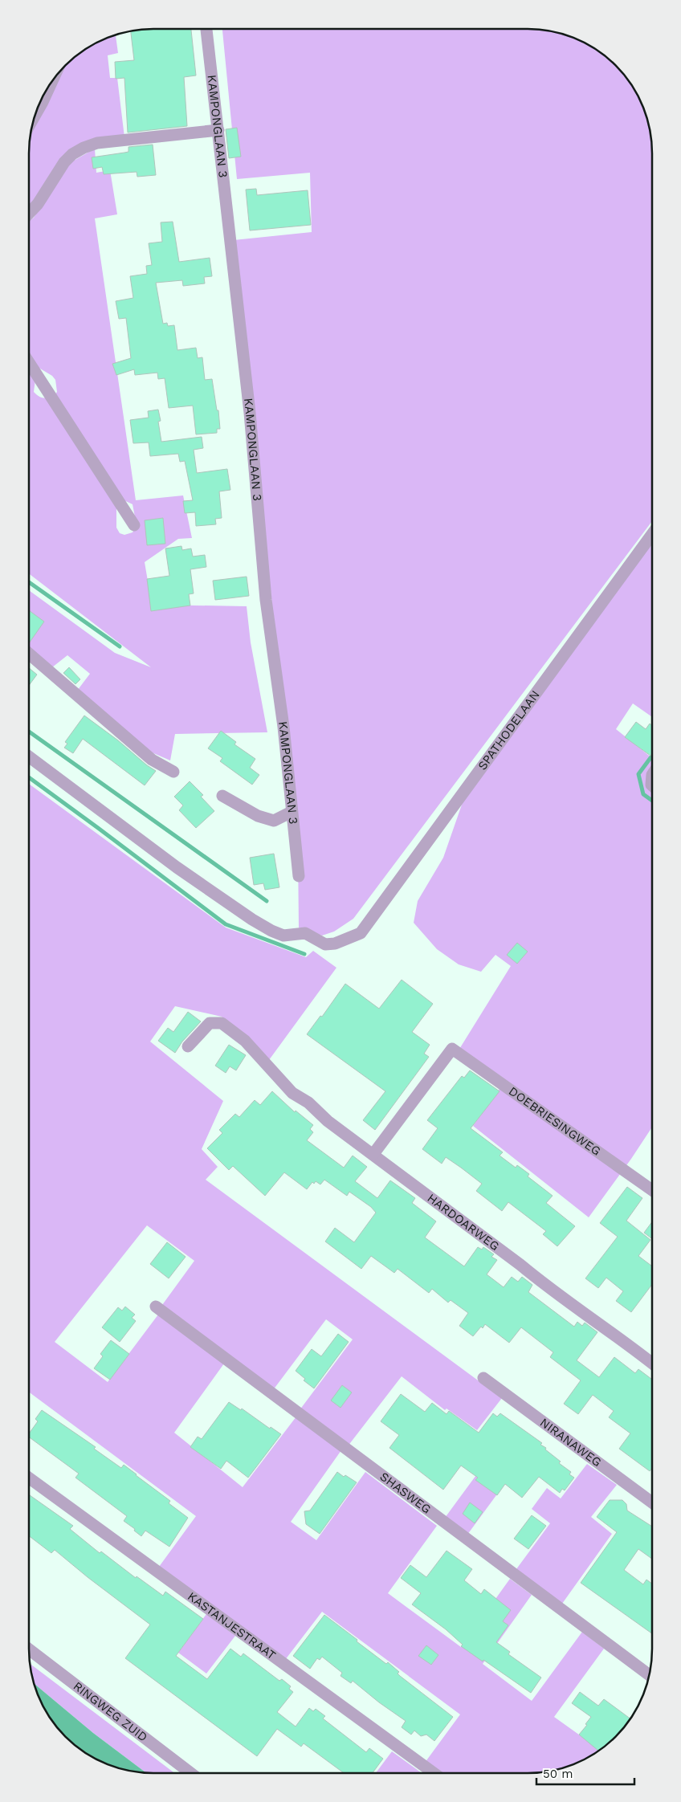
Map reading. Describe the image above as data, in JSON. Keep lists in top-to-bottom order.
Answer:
{
  "streets": {
    "street": [
      "KAMPONGLAAN 3",
      "SPATHODELAAN",
      "DOEBRIESINGWEG",
      "HARDOARWEG",
      "NIRANAWEG",
      "SHASWEG",
      "KASTANJESTRAAT",
      "RINGWEG ZUID"
    ]
  },
  "crossings": [
    ["DOEBRIESINGWEG", "HARDOARWEG"]
  ],
  "scale_bar": "50 m"
}
